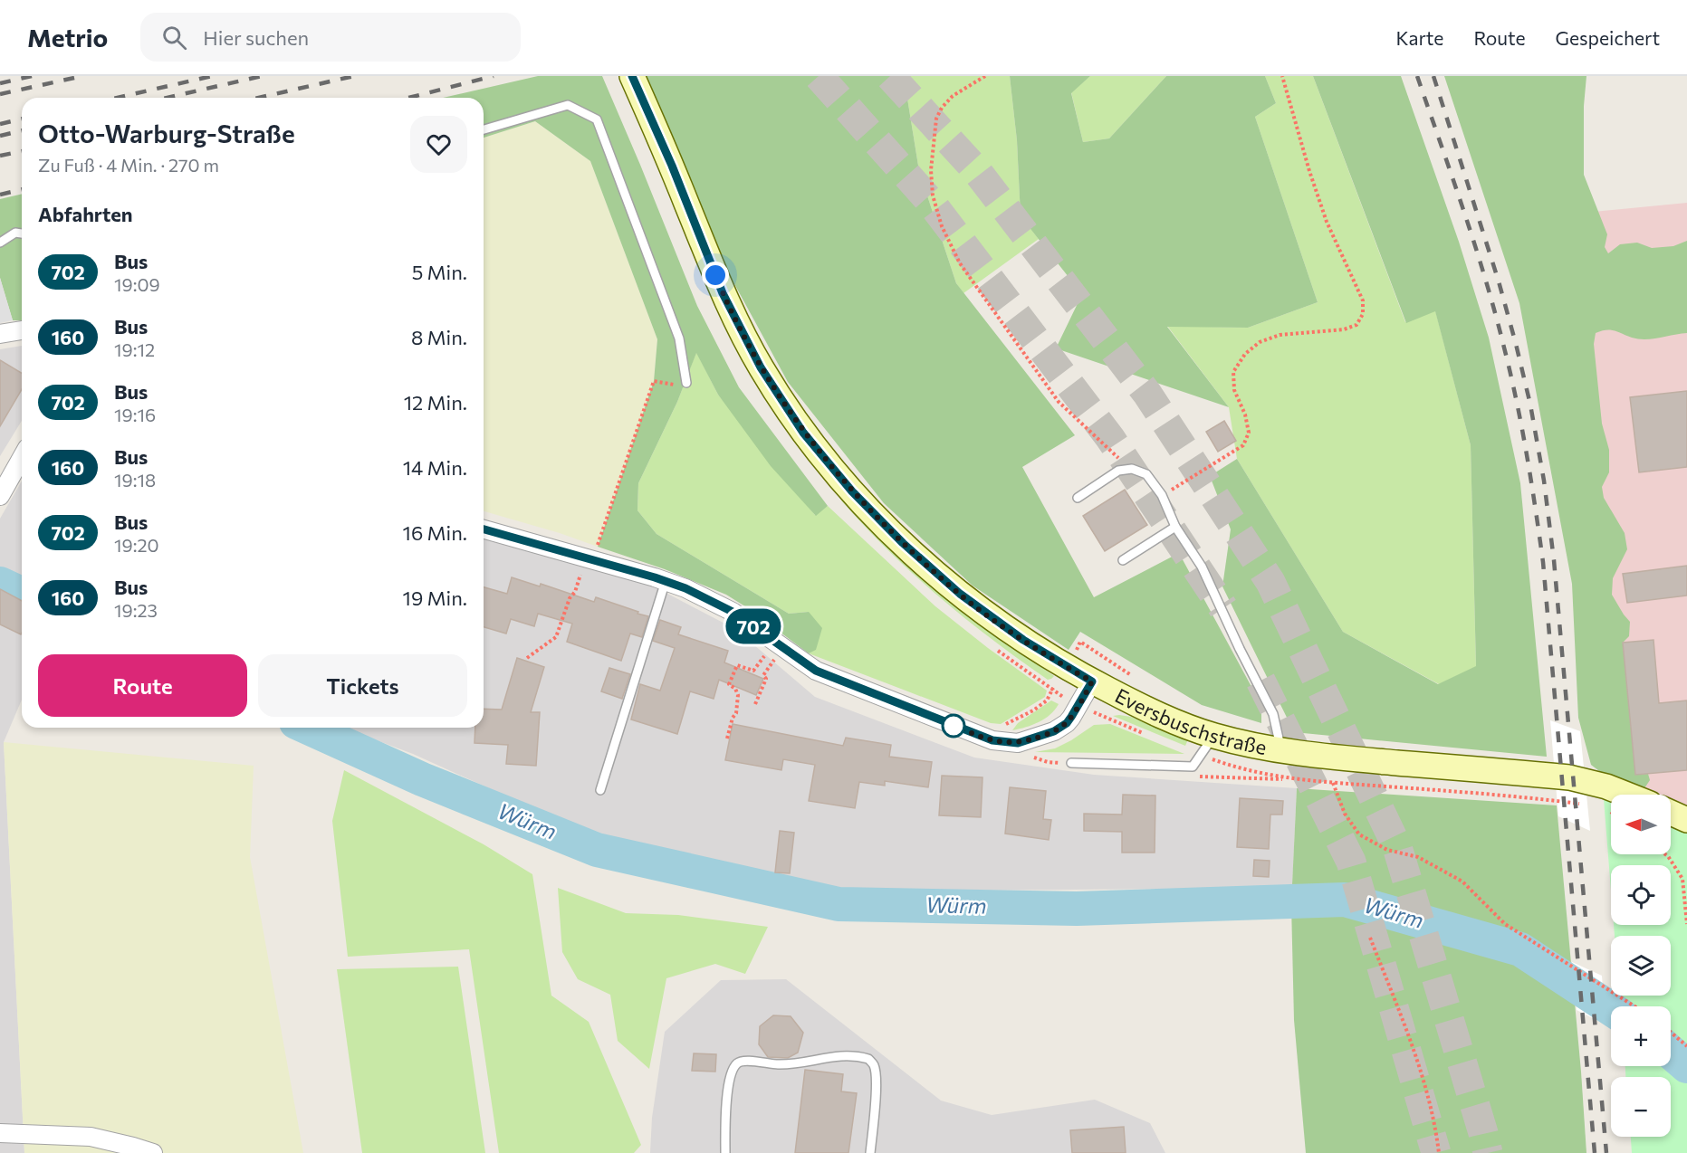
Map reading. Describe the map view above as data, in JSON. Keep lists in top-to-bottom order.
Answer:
{
  "streets": {
    "main road": ["Eversbuschstraße"]
  },
  "water": ["Würm"],
  "lines": ["bus line 702"],
  "north": "left",
  "page": {
    "header": "Metrio",
    "search": "Hier suchen",
    "nav": ["Karte", "Route", "Gespeichert"],
    "on_map": "702",
    "heading": [
      ["Otto-Warburg-Straße", "Zu Fuß · 4 Min. · 270 m"],
      "Abfahrten"
    ],
    "list": [
      {
        "mark": "702",
        "name": "Bus",
        "note": "19:09",
        "value": "5 Min."
      },
      {
        "mark": "160",
        "name": "Bus",
        "note": "19:12",
        "value": "8 Min."
      },
      {
        "mark": "702",
        "name": "Bus",
        "note": "19:16",
        "value": "12 Min."
      },
      {
        "mark": "160",
        "name": "Bus",
        "note": "19:18",
        "value": "14 Min."
      },
      {
        "mark": "702",
        "name": "Bus",
        "note": "19:20",
        "value": "16 Min."
      },
      {
        "mark": "160",
        "name": "Bus",
        "note": "19:23",
        "value": "19 Min."
      }
    ],
    "buttons": ["Route", "Tickets"],
    "map_buttons": ["+", "−"]
  }
}
